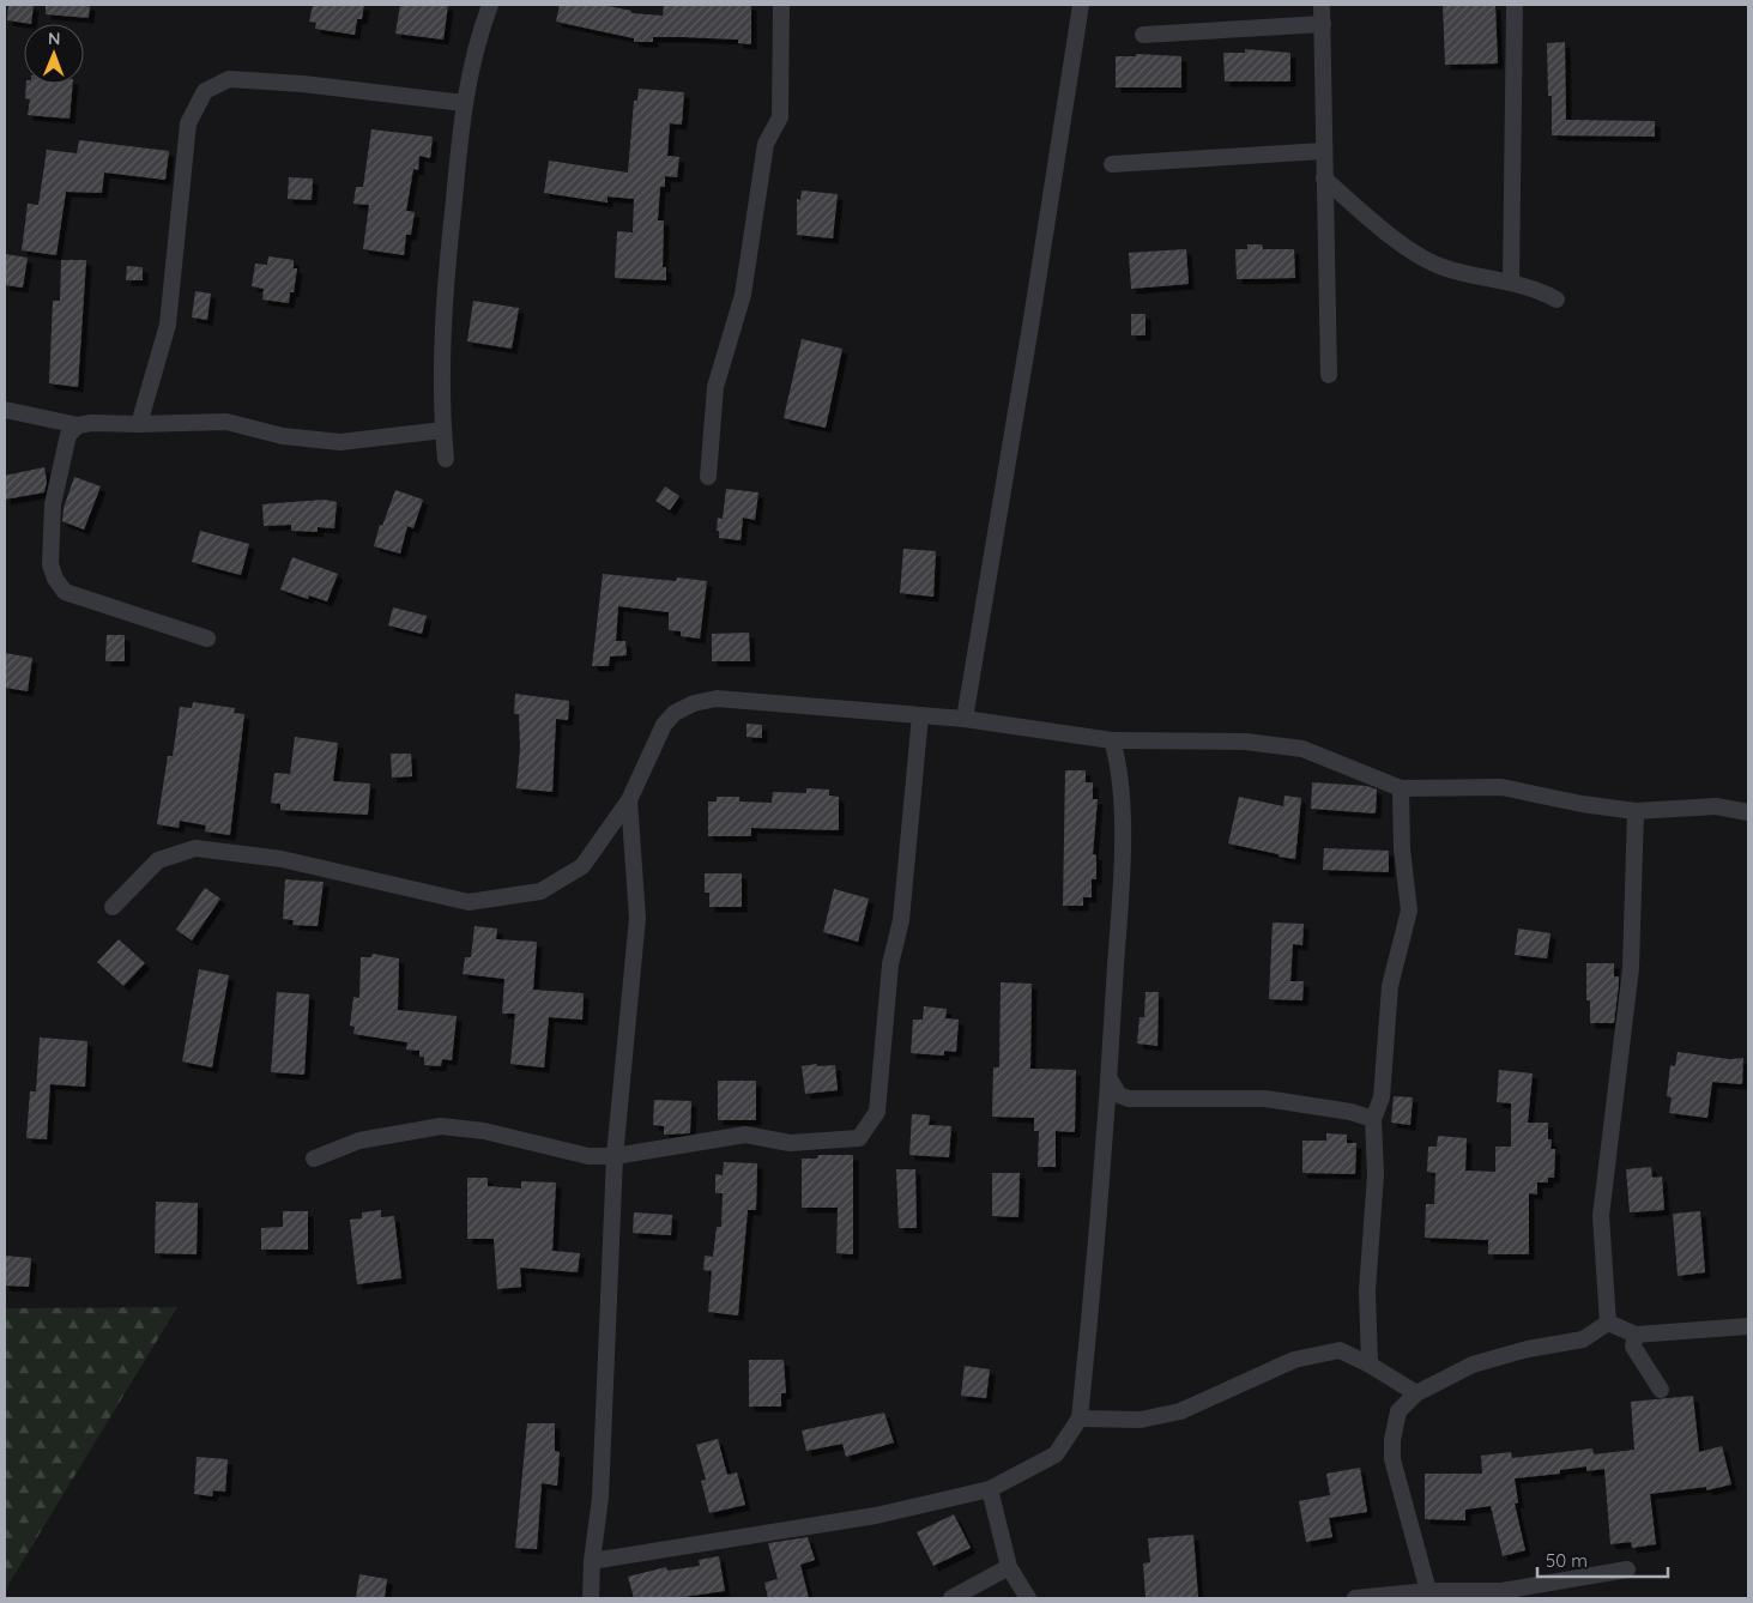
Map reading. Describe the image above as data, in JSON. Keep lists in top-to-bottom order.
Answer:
{
  "scale_bar": "50 m",
  "north": "top"
}
